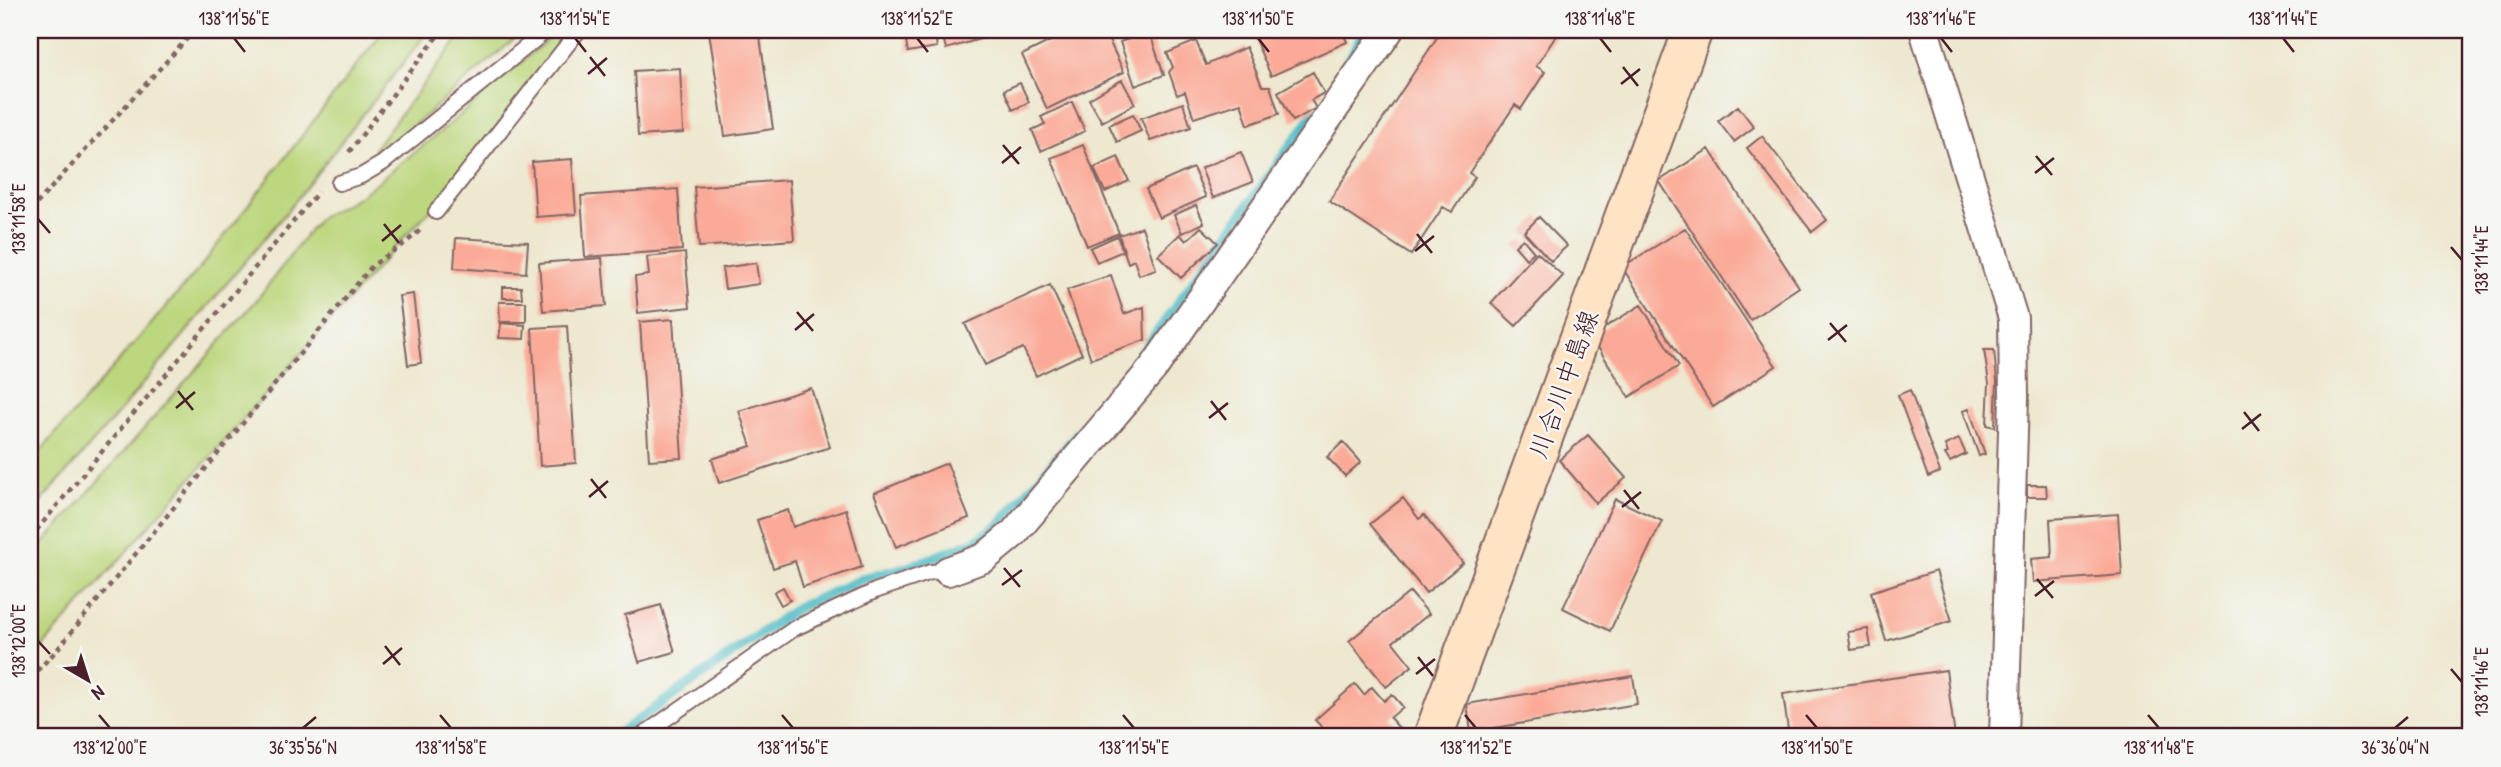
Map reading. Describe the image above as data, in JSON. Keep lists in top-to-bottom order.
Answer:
{
  "streets": {
    "main road": ["川合川中島線"]
  },
  "north": "bottom right",
  "coordinates": [
    "138°11'56\"E",
    "138°11'54\"E",
    "138°11'52\"E",
    "138°11'50\"E",
    "138°11'48\"E",
    "138°11'46\"E",
    "138°11'44\"E",
    "138°11'58\"E",
    "138°12'00\"E",
    "36°35'56\"N",
    "36°36'04\"N"
  ]
}
